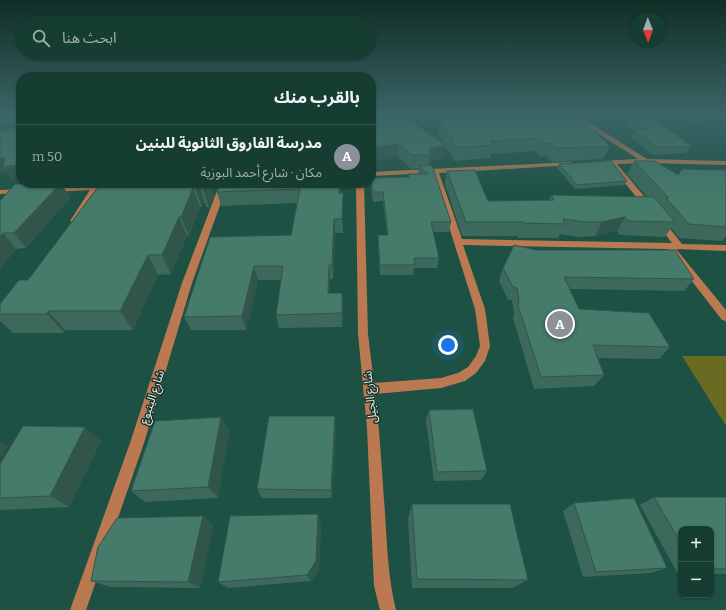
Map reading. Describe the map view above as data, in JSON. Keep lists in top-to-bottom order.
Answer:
{
  "streets": {
    "street": ["شارع الينبوع", "شارع الجيل"]
  },
  "north": "bottom",
  "page": {
    "search": "ابحث هنا",
    "heading": "بالقرب منك",
    "list": [
      {
        "mark": "A",
        "name": "مدرسة الفاروق الثانوية للبنين",
        "note": "مكان · شارع أحمد البوزية",
        "value": "50 m"
      }
    ],
    "pins": "A",
    "map_buttons": ["+", "−"]
  }
}
